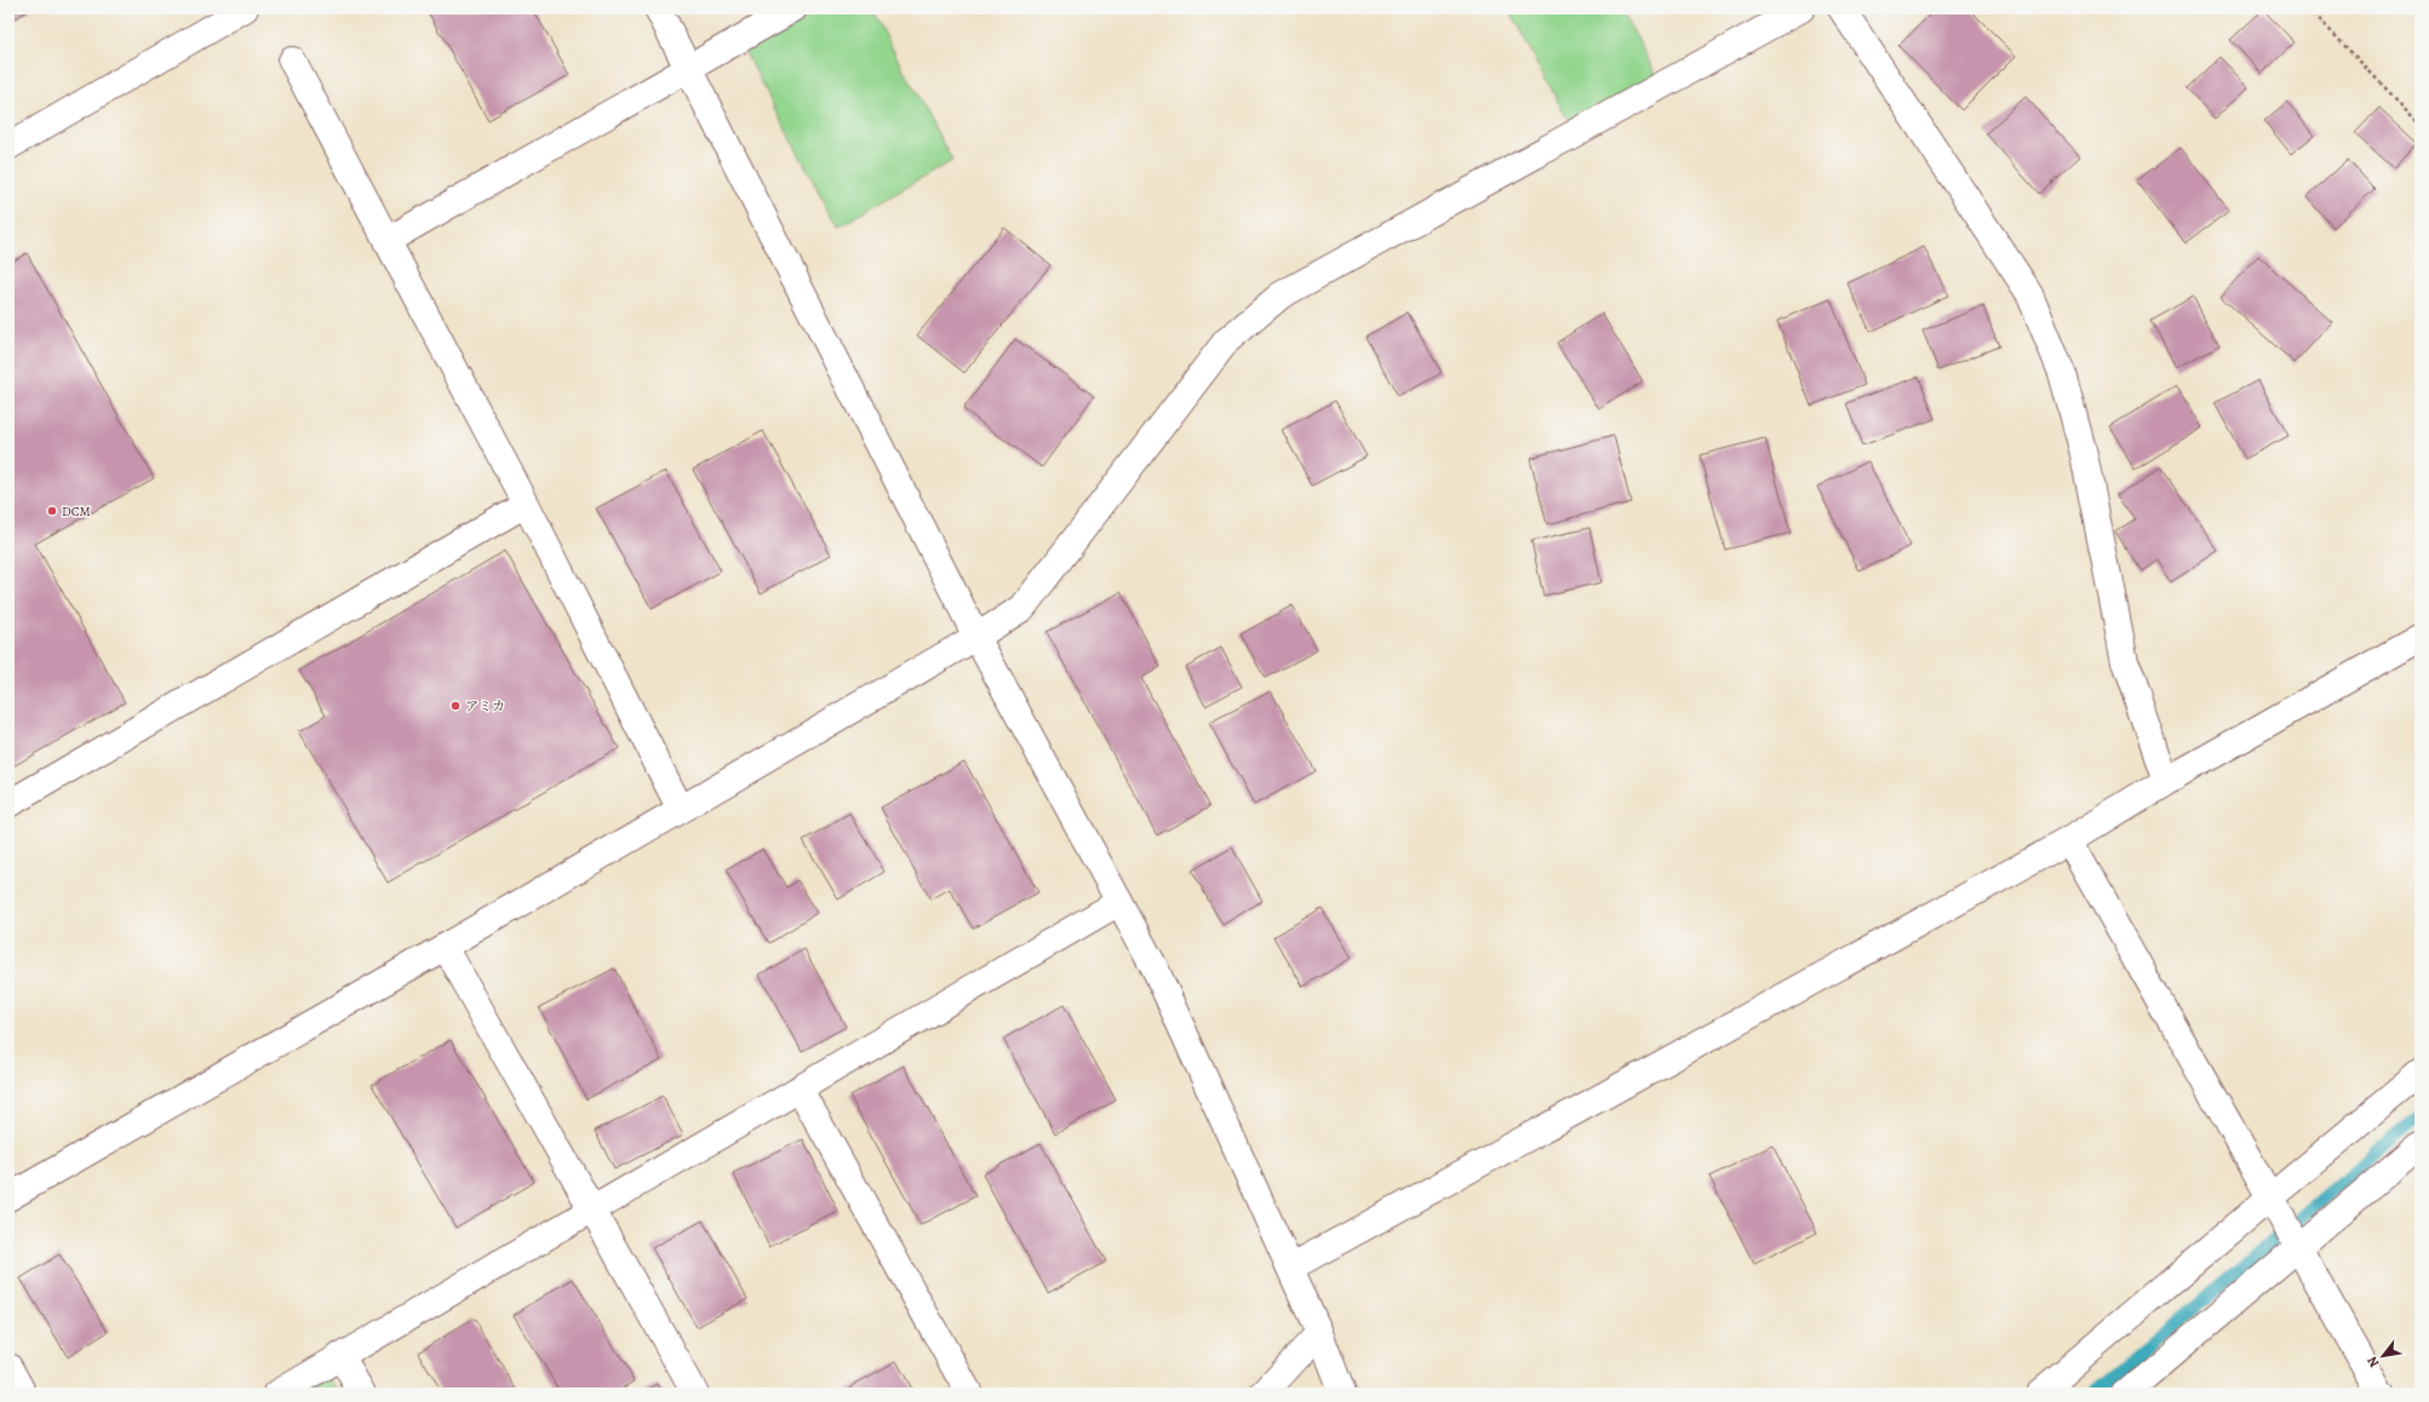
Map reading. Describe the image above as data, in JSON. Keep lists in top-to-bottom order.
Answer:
{
  "places": ["DCM", "アミカ"],
  "north": "bottom left"
}
